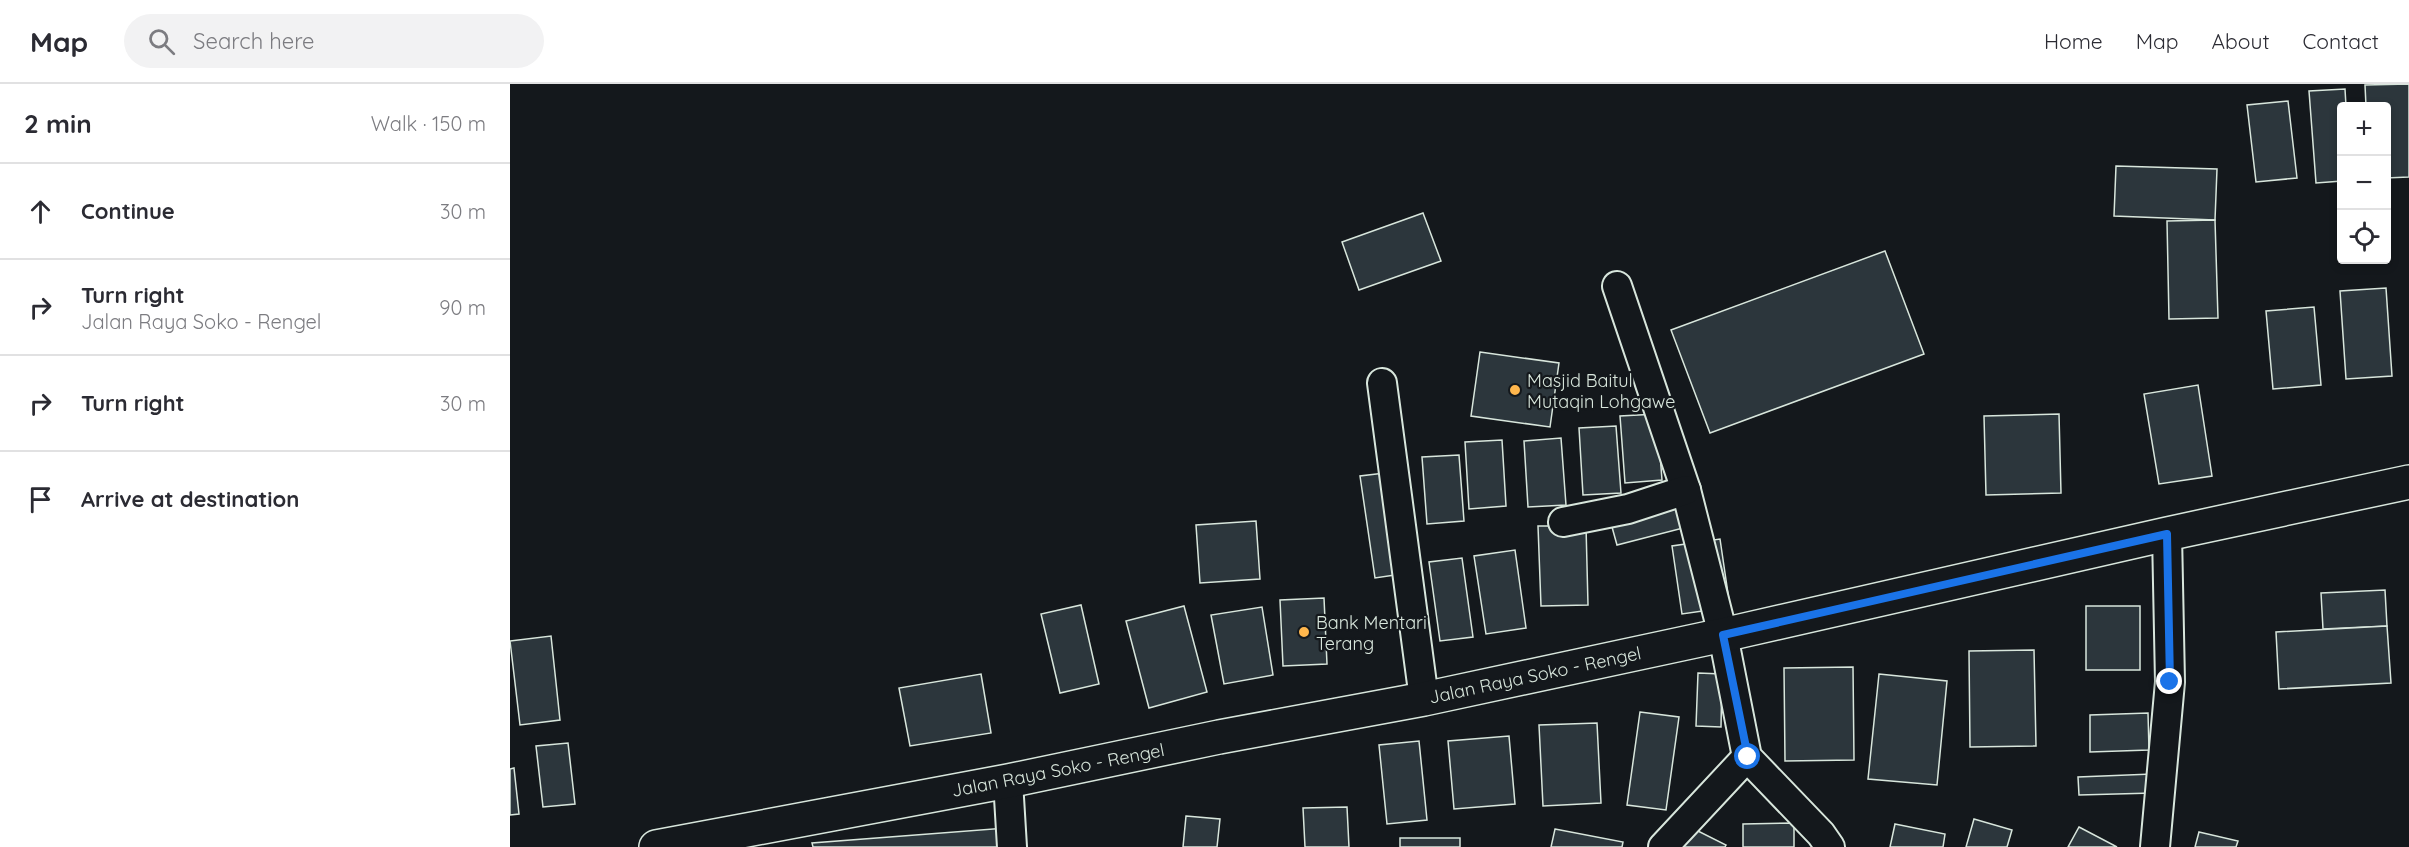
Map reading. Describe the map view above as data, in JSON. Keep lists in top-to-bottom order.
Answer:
{
  "streets": {
    "main road": ["Jalan Raya Soko - Rengel"]
  },
  "places": ["Masjid Baitul Mutaqin Lohgawe", "Bank Mentari Terang"],
  "page": {
    "header": "Map",
    "search": "Search here",
    "nav": [
      "Home",
      "Map",
      "About",
      "Contact"
    ],
    "heading": ["2 min", "Walk · 150 m"],
    "map_buttons": ["+", "−"],
    "list": [
      ["Continue", "30 m"],
      ["Turn right", "Jalan Raya Soko - Rengel", "90 m"],
      ["Turn right", "30 m"],
      "Arrive at destination"
    ]
  }
}
